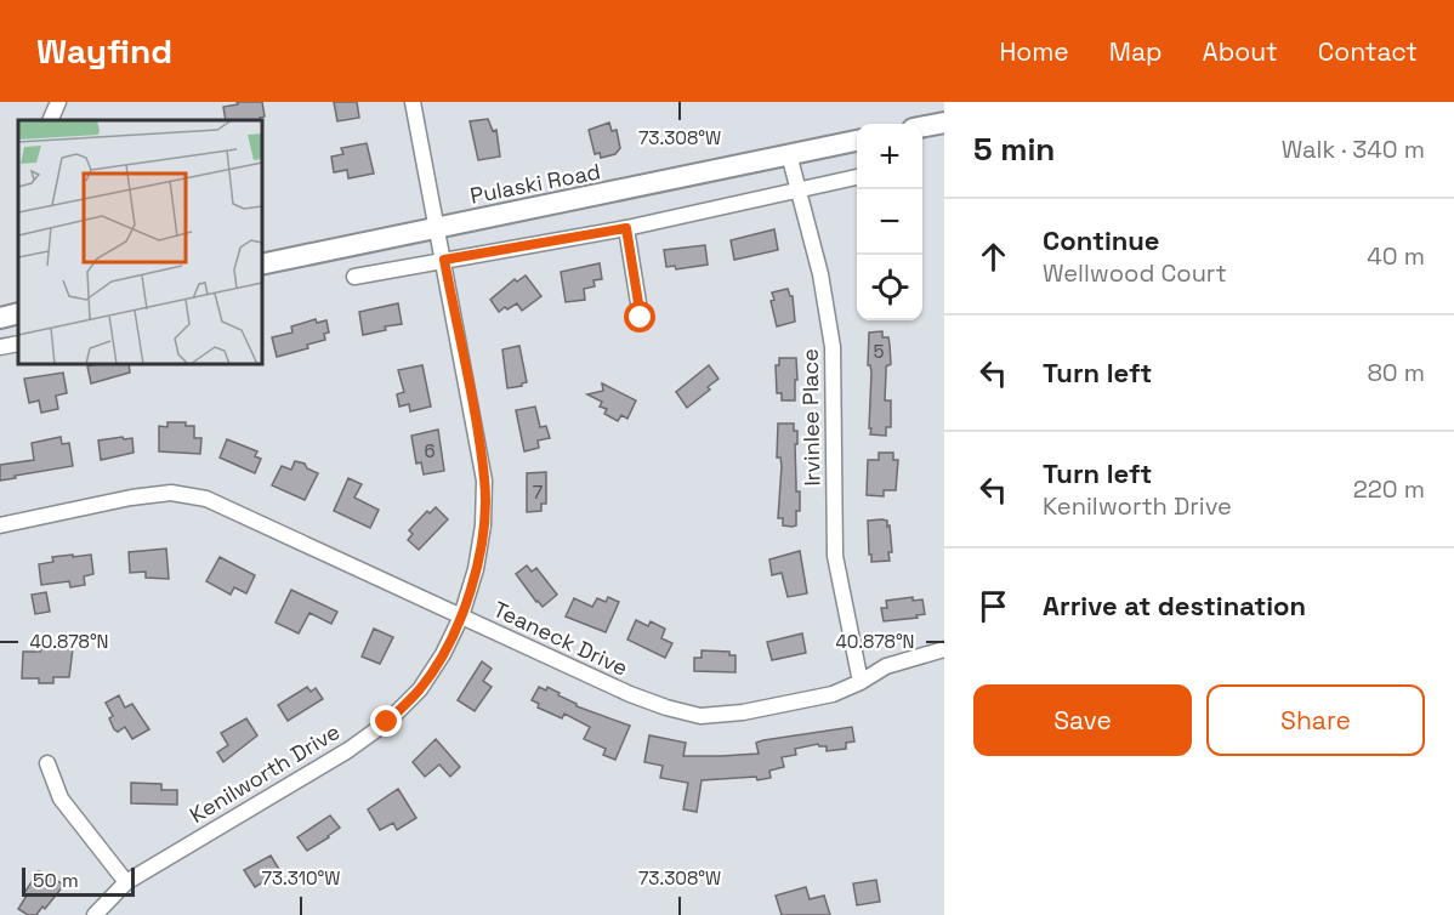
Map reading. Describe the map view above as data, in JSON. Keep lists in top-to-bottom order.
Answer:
{
  "streets": {
    "main road": ["Pulaski Road"],
    "street": ["Irvinlee Place", "Teaneck Drive", "Kenilworth Drive"]
  },
  "crossings": [
    ["Pulaski Road", "Irvinlee Place"],
    ["Pulaski Road", "Kenilworth Drive"],
    ["Irvinlee Place", "Teaneck Drive"],
    ["Teaneck Drive", "Kenilworth Drive"]
  ],
  "house_numbers": ["5", "6", "7"],
  "scale_bar": "50 m",
  "page": {
    "header": "Wayfind",
    "nav": [
      "Home",
      "Map",
      "About",
      "Contact"
    ],
    "heading": ["5 min", "Walk · 340 m"],
    "map_buttons": ["+", "−"],
    "list": [
      ["Continue", "Wellwood Court", "40 m"],
      ["Turn left", "80 m"],
      ["Turn left", "Kenilworth Drive", "220 m"],
      "Arrive at destination"
    ],
    "buttons": ["Save", "Share"],
    "scale": "50 m"
  },
  "coordinates": ["73.308°W", "40.878°N", "73.310°W"]
}
